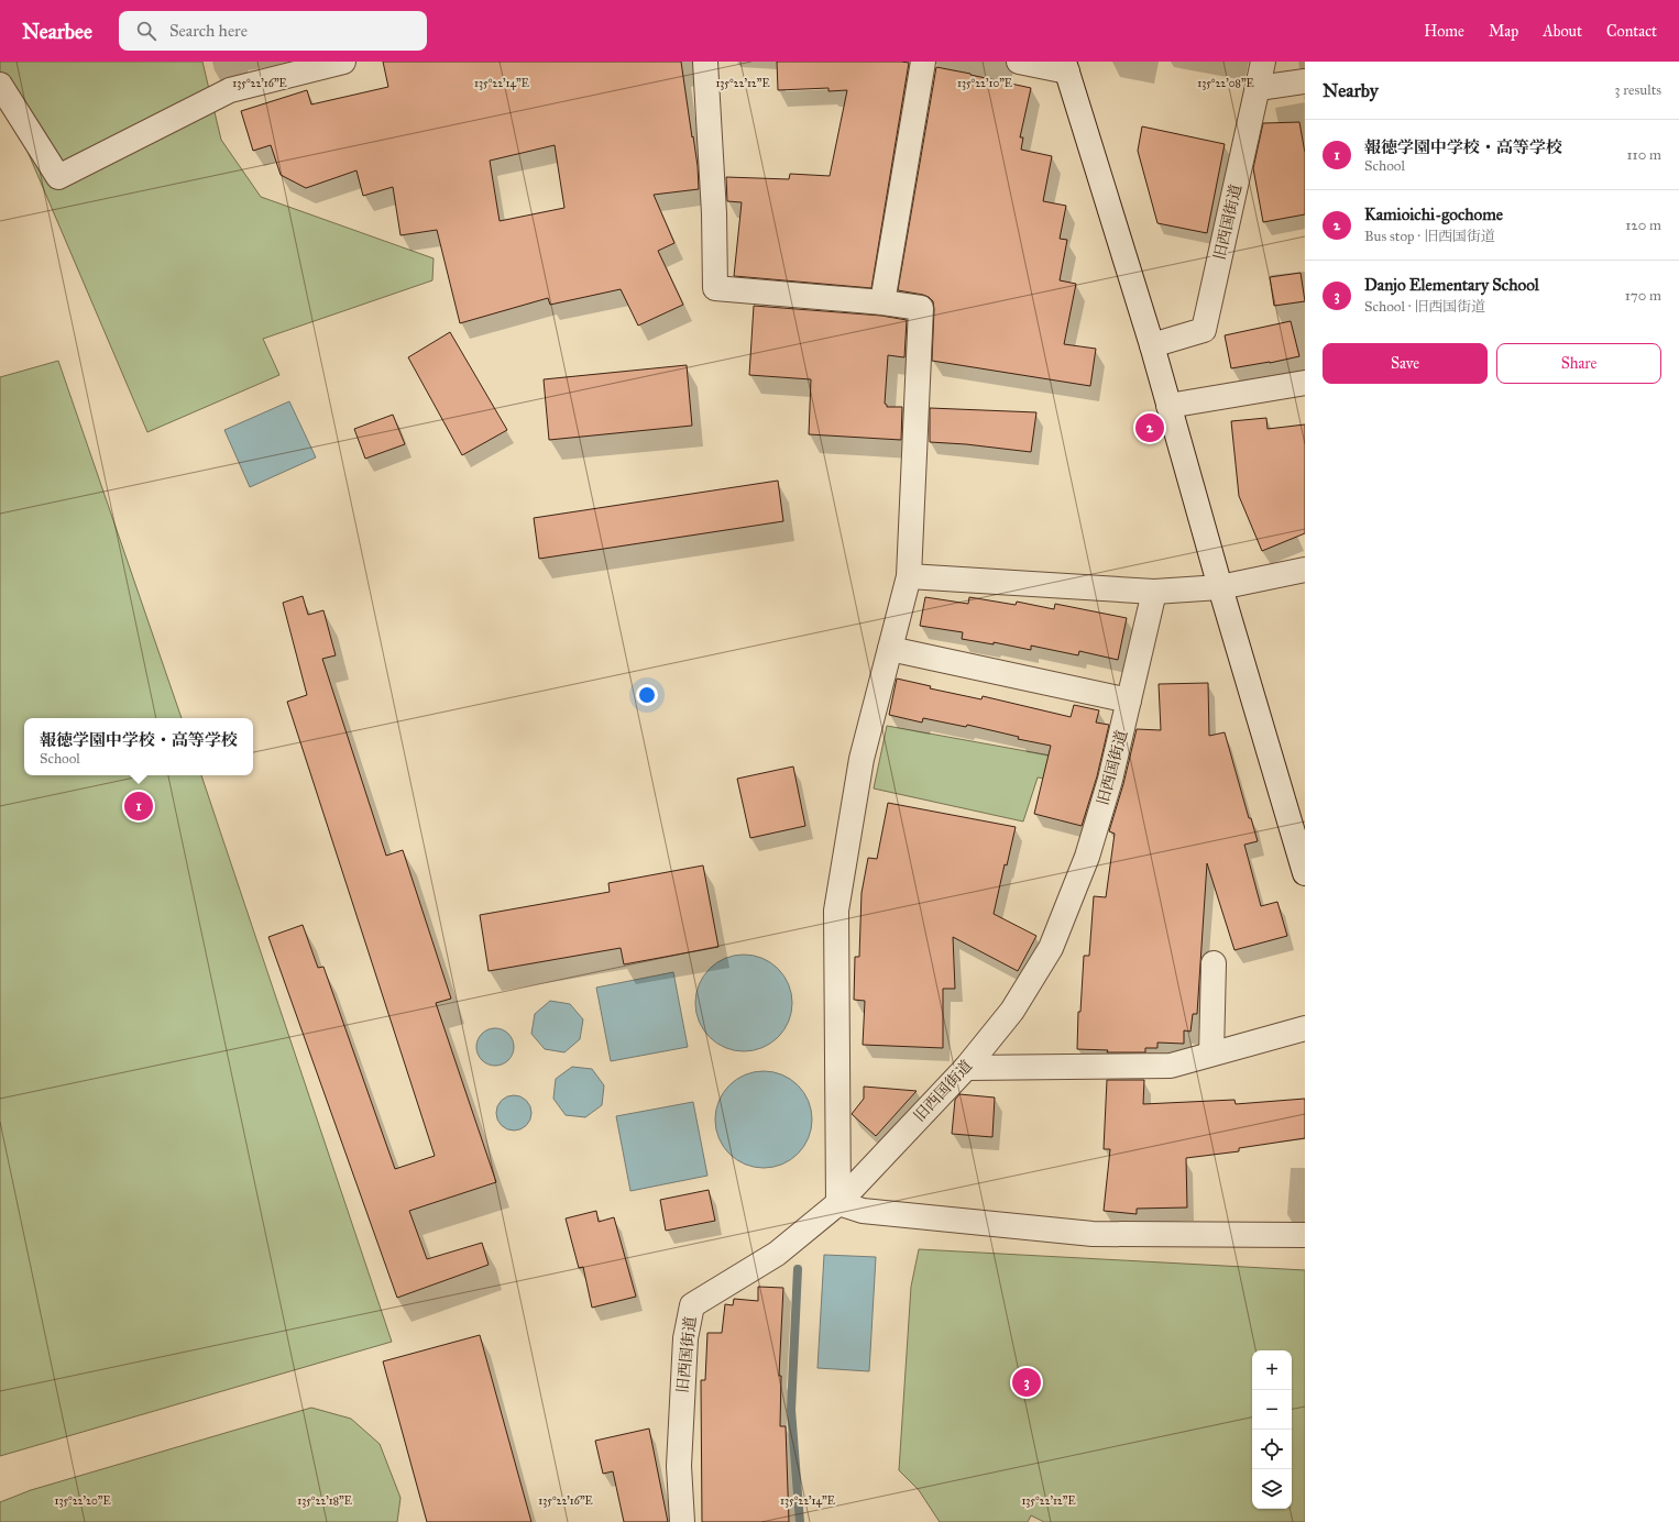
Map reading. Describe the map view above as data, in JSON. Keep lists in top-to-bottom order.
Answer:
{
  "streets": {
    "street": ["旧西国街道"]
  },
  "page": {
    "header": "Nearbee",
    "search": "Search here",
    "nav": [
      "Home",
      "Map",
      "About",
      "Contact"
    ],
    "heading": ["Nearby", "3 results"],
    "list": [
      {
        "mark": "1",
        "name": "報徳学園中学校・高等学校",
        "note": "School",
        "value": "110 m"
      },
      {
        "mark": "2",
        "name": "Kamioichi-gochome",
        "note": "Bus stop · 旧西国街道",
        "value": "120 m"
      },
      {
        "mark": "3",
        "name": "Danjo Elementary School",
        "note": "School · 旧西国街道",
        "value": "170 m"
      }
    ],
    "buttons": ["Save", "Share"],
    "pins": ["2", "1", "3"],
    "popup": ["報徳学園中学校・高等学校", "School"],
    "map_buttons": ["+", "−"]
  },
  "coordinates": [
    "135°22'16\"E",
    "135°22'14\"E",
    "135°22'12\"E",
    "135°22'10\"E",
    "135°22'08\"E",
    "135°22'20\"E",
    "135°22'18\"E"
  ]
}
